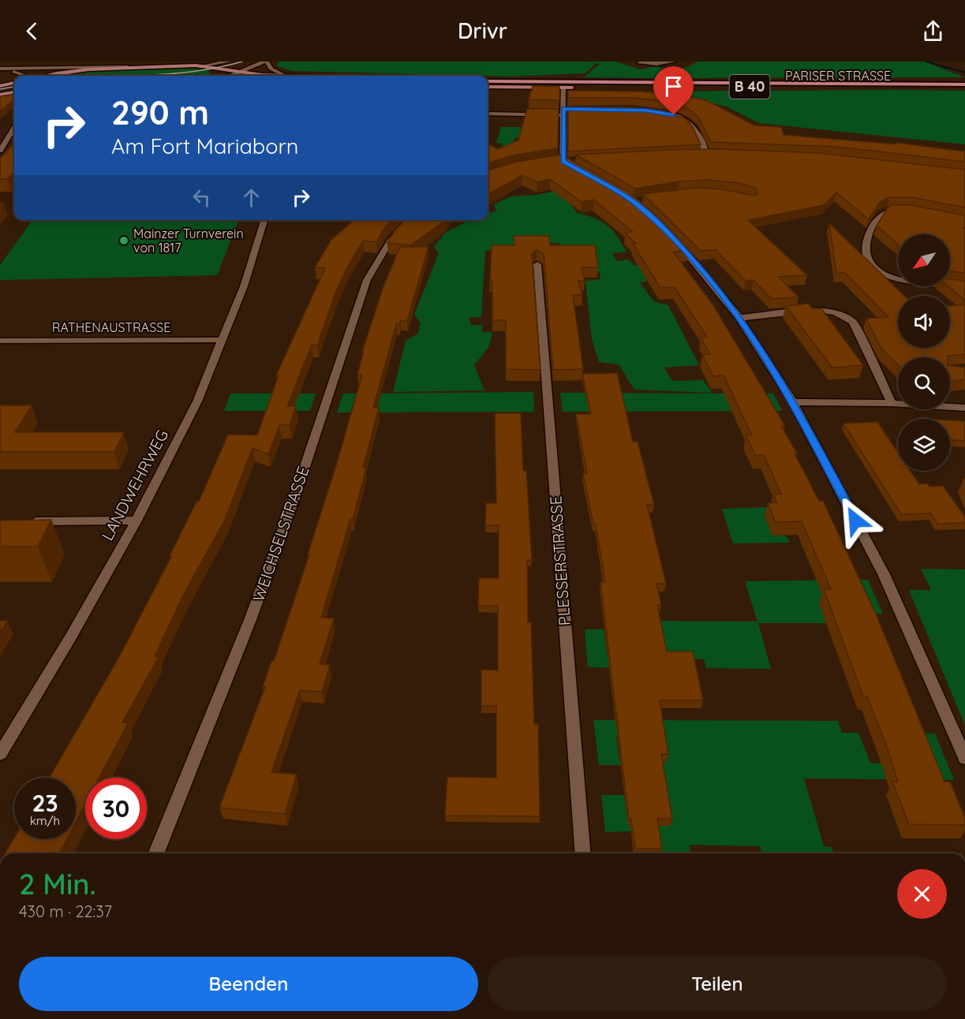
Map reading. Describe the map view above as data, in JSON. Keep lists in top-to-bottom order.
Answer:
{
  "streets": {
    "highway": ["PARISER STRASSE", "B 40"],
    "street": [
      "RATHENAUSTRASSE",
      "LANDWEHRWEG",
      "WEICHSELSTRASSE",
      "PLESSERSTRASSE"
    ]
  },
  "crossings": [
    ["RATHENAUSTRASSE", "LANDWEHRWEG"]
  ],
  "places": ["Mainzer Turnverein von 1817"],
  "north": "bottom left",
  "page": {
    "header": "Drivr",
    "turn": ["290 m", "Am Fort Mariaborn"],
    "speed": "23 km/h",
    "limit": "30",
    "heading": ["2 Min.", "430 m · 22:37"],
    "buttons": ["Beenden", "Teilen"]
  }
}
